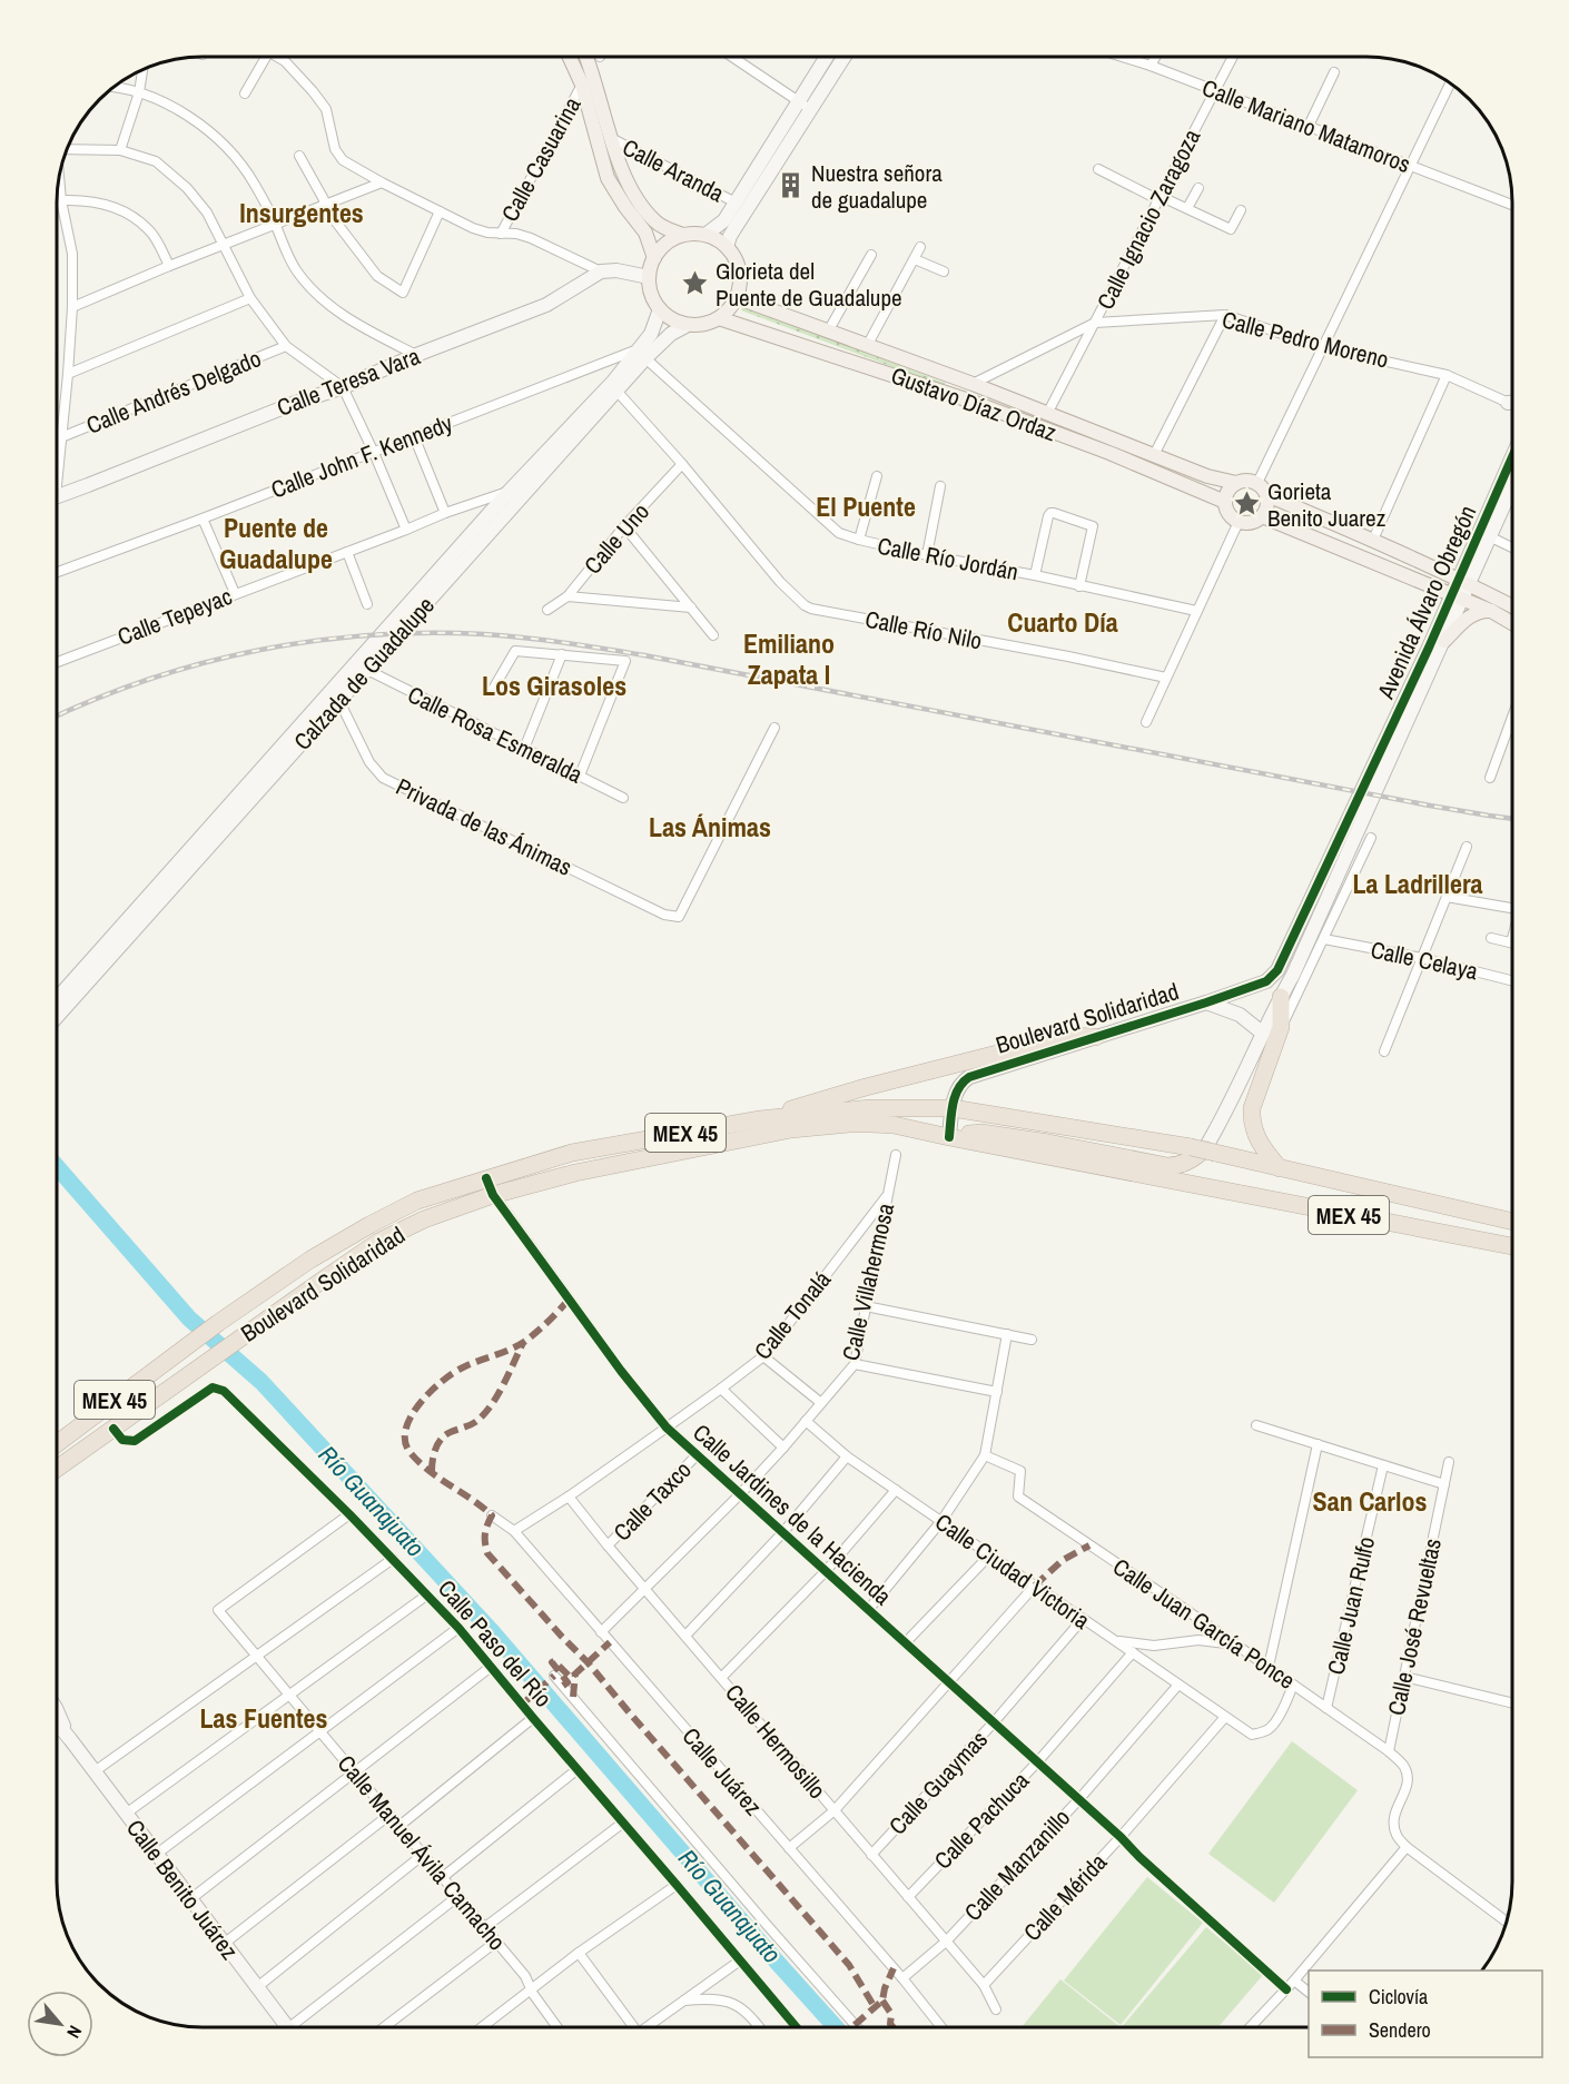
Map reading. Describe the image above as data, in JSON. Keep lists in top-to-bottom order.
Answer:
{
  "streets": {
    "highway": ["Boulevard Solidaridad", "MEX 45"],
    "main road": ["Gustavo Díaz Ordaz"],
    "street": [
      "Calle Mariano Matamoros",
      "Calle Casuarina",
      "Calle Aranda",
      "Calle Ignacio Zaragoza",
      "Calle Pedro Moreno",
      "Calle Teresa Vara",
      "Calle Andrés Delgado",
      "Calle John F. Kennedy",
      "Calle Uno",
      "Calle Río Jordán",
      "Avenida Álvaro Obregón",
      "Calle Tepeyac",
      "Calle Río Nilo",
      "Calzada de Guadalupe",
      "Calle Rosa Esmeralda",
      "Privada de las Ánimas",
      "Calle Celaya",
      "Calle Villahermosa",
      "Calle Tonalá",
      "Calle Taxco",
      "Calle Jardines de la Hacienda",
      "Calle Ciudad Victoria",
      "Calle Juan Rulfo",
      "Calle Juan García Ponce",
      "Calle José Revueltas",
      "Calle Paso del Río",
      "Calle Hermosillo",
      "Calle Juárez",
      "Calle Guaymas",
      "Calle Pachuca",
      "Calle Manuel Ávila Camacho",
      "Calle Manzanillo",
      "Calle Benito Juárez",
      "Calle Mérida"
    ]
  },
  "crossings": [
    ["Calle Mariano Matamoros", "Calle Ignacio Zaragoza"],
    ["Calle Ignacio Zaragoza", "Calle Pedro Moreno"],
    ["Calle Ignacio Zaragoza", "Gustavo Díaz Ordaz"],
    ["Calle Pedro Moreno", "Gustavo Díaz Ordaz"],
    ["Gustavo Díaz Ordaz", "Calzada de Guadalupe"],
    ["Calle John F. Kennedy", "Calle Río Jordán"],
    ["Calle John F. Kennedy", "Calzada de Guadalupe"],
    ["Calle Uno", "Calle Río Nilo"],
    ["Calle Río Jordán", "Calzada de Guadalupe"],
    ["Avenida Álvaro Obregón", "Boulevard Solidaridad"],
    ["Calle Tepeyac", "Calzada de Guadalupe"],
    ["Calle Río Nilo", "Calzada de Guadalupe"],
    ["Calzada de Guadalupe", "Calle Rosa Esmeralda"],
    ["Calzada de Guadalupe", "Privada de las Ánimas"],
    ["Boulevard Solidaridad", "Calle Jardines de la Hacienda"],
    ["Boulevard Solidaridad", "Calle Paso del Río"],
    ["Calle Villahermosa", "Calle Tonalá"],
    ["Calle Villahermosa", "Calle Jardines de la Hacienda"],
    ["Calle Villahermosa", "Calle Ciudad Victoria"],
    ["Calle Villahermosa", "Calle Hermosillo"],
    ["Calle Villahermosa", "Calle Juárez"],
    ["Calle Tonalá", "Calle Jardines de la Hacienda"],
    ["Calle Tonalá", "Calle Hermosillo"],
    ["Calle Tonalá", "Calle Juárez"],
    ["Calle Taxco", "Calle Jardines de la Hacienda"],
    ["Calle Taxco", "Calle Hermosillo"],
    ["Calle Jardines de la Hacienda", "Calle Guaymas"],
    ["Calle Jardines de la Hacienda", "Calle Pachuca"],
    ["Calle Jardines de la Hacienda", "Calle Manzanillo"],
    ["Calle Jardines de la Hacienda", "Calle Mérida"],
    ["Calle Ciudad Victoria", "Calle Juan García Ponce"],
    ["Calle Ciudad Victoria", "Calle Guaymas"],
    ["Calle Ciudad Victoria", "Calle Pachuca"],
    ["Calle Ciudad Victoria", "Calle Manzanillo"],
    ["Calle Ciudad Victoria", "Calle Mérida"],
    ["Calle Juan Rulfo", "Calle Juan García Ponce"],
    ["Calle Juan García Ponce", "Calle José Revueltas"],
    ["Calle Paso del Río", "Calle Manuel Ávila Camacho"],
    ["Calle Hermosillo", "Calle Guaymas"],
    ["Calle Hermosillo", "Calle Pachuca"],
    ["Calle Hermosillo", "Calle Manzanillo"],
    ["Calle Hermosillo", "Calle Mérida"],
    ["Calle Juárez", "Calle Manzanillo"]
  ],
  "districts": [
    "Insurgentes",
    "El Puente",
    "Puente de Guadalupe",
    "Cuarto Día",
    "Emiliano Zapata I",
    "Los Girasoles",
    "Las Ánimas",
    "La Ladrillera",
    "San Carlos",
    "Las Fuentes"
  ],
  "water": ["Río Guanajuato"],
  "places": {
    "building": ["Nuestra señora de guadalupe"],
    "place": ["Glorieta del Puente de Guadalupe", "Gorieta Benito Juarez"]
  },
  "legend": ["Ciclovía", "Sendero"],
  "north": "bottom right"
}
